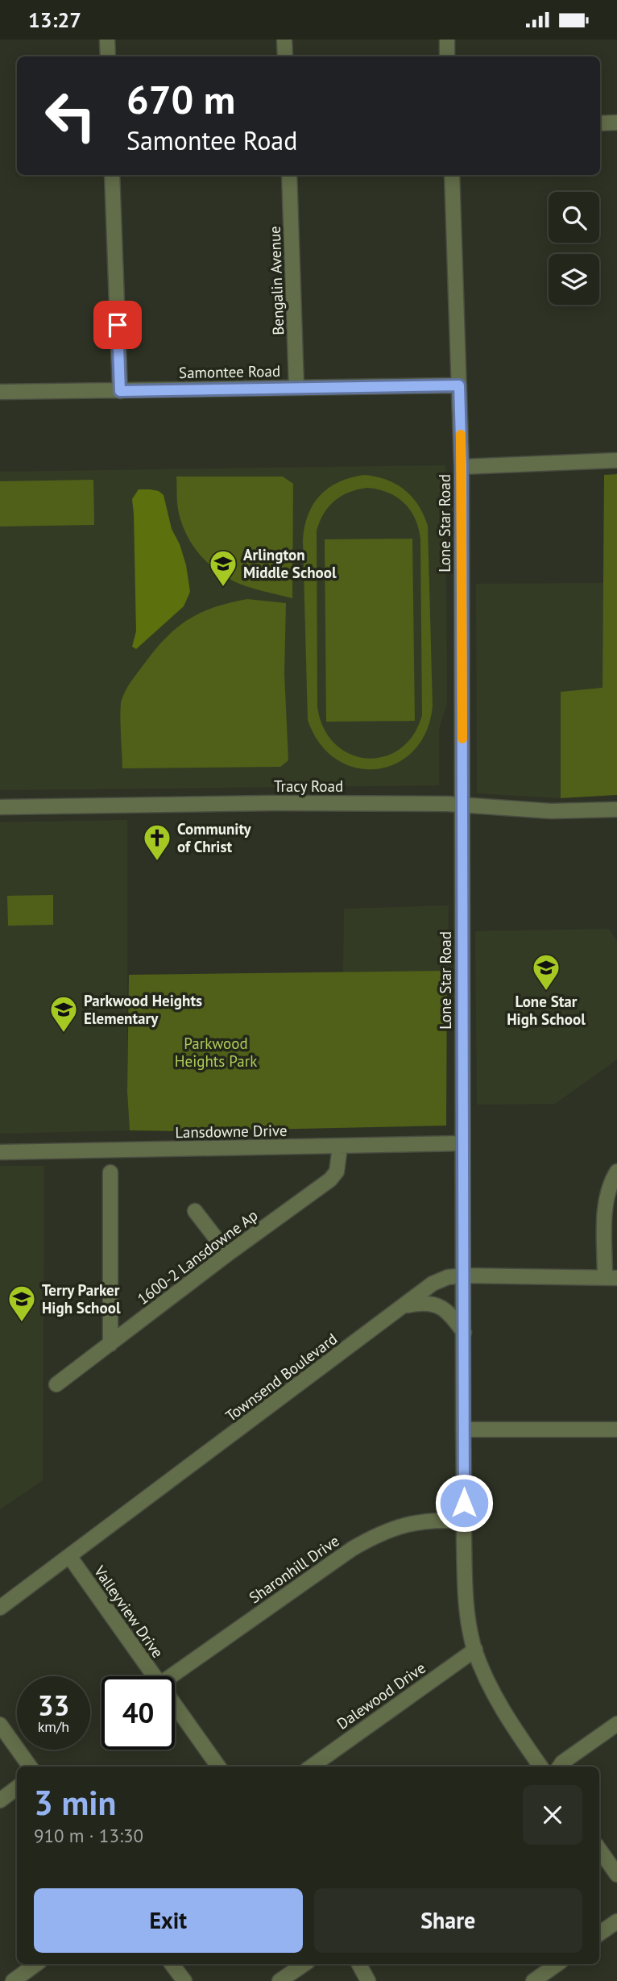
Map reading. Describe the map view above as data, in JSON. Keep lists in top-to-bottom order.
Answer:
{
  "streets": {
    "street": [
      "Bengalin Avenue",
      "Samontee Road",
      "Lone Star Road",
      "Tracy Road",
      "Lansdowne Drive",
      "1600-2 Lansdowne Ap",
      "Townsend Boulevard",
      "Sharonhill Drive",
      "Valleyview Drive",
      "Dalewood Drive"
    ]
  },
  "crossings": [
    ["Bengalin Avenue", "Samontee Road"],
    ["Samontee Road", "Lone Star Road"],
    ["Lone Star Road", "Tracy Road"],
    ["Lone Star Road", "Lansdowne Drive"],
    ["Lone Star Road", "Townsend Boulevard"],
    ["Lone Star Road", "Sharonhill Drive"],
    ["Lone Star Road", "Dalewood Drive"],
    ["Lansdowne Drive", "1600-2 Lansdowne Ap"],
    ["Townsend Boulevard", "Valleyview Drive"]
  ],
  "parks": ["Parkwood Heights Park"],
  "places": {
    "school or university": [
      "Arlington Middle School",
      "Lone Star High School",
      "Parkwood Heights Elementary",
      "Terry Parker High School"
    ],
    "church": ["Community of Christ"]
  },
  "page": {
    "status": "13:27",
    "turn": ["670 m", "Samontee Road"],
    "speed": "33 km/h",
    "limit": "40",
    "heading": ["3 min", "910 m · 13:30"],
    "buttons": ["Exit", "Share"]
  }
}
